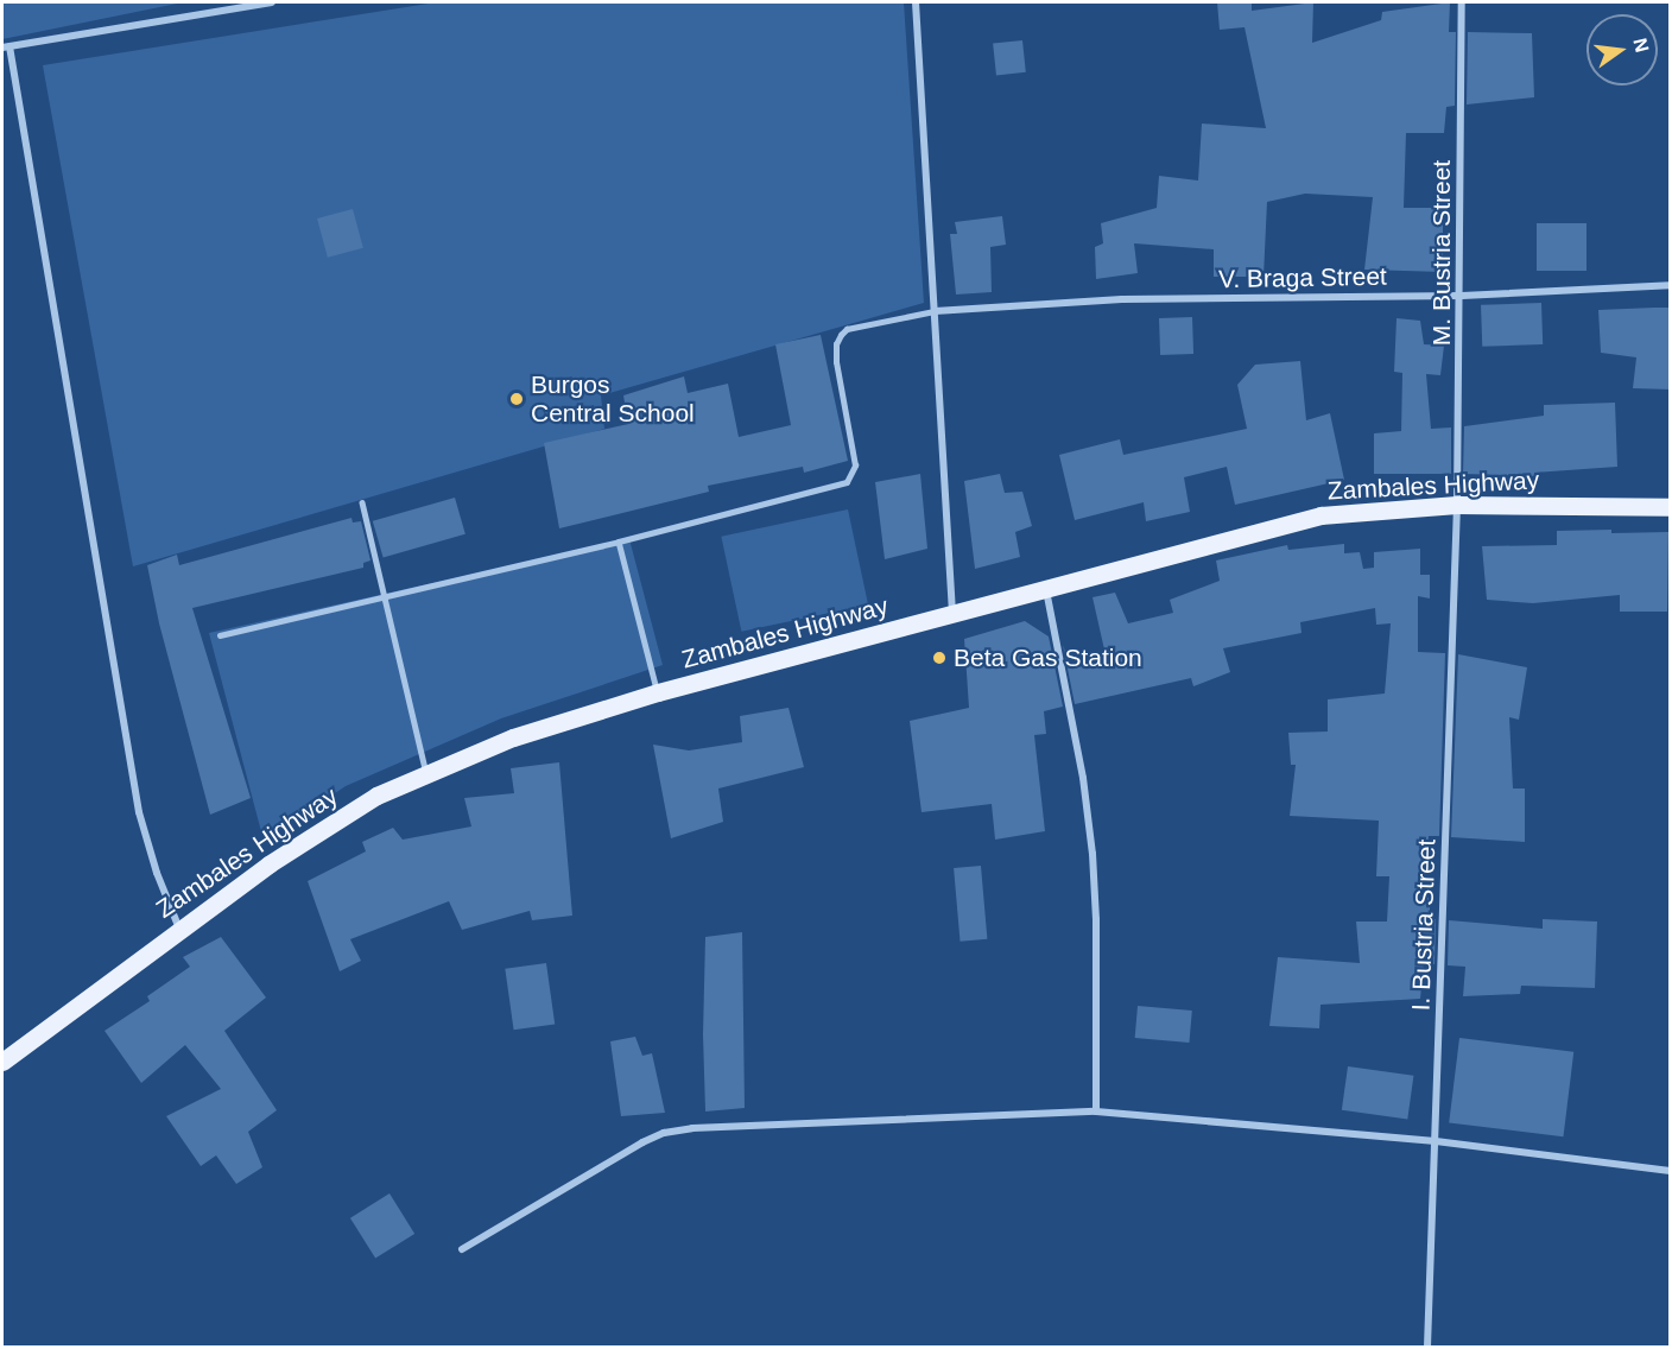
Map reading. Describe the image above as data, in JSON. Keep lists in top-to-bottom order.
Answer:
{
  "streets": {
    "main road": ["Zambales Highway"],
    "street": ["M. Bustria Street", "V. Braga Street", "I. Bustria Street"]
  },
  "crossings": [
    ["M. Bustria Street", "V. Braga Street"],
    ["M. Bustria Street", "Zambales Highway"],
    ["M. Bustria Street", "I. Bustria Street"],
    ["Zambales Highway", "I. Bustria Street"]
  ],
  "places": ["Burgos Central School", "Beta Gas Station"],
  "north": "right"
}
